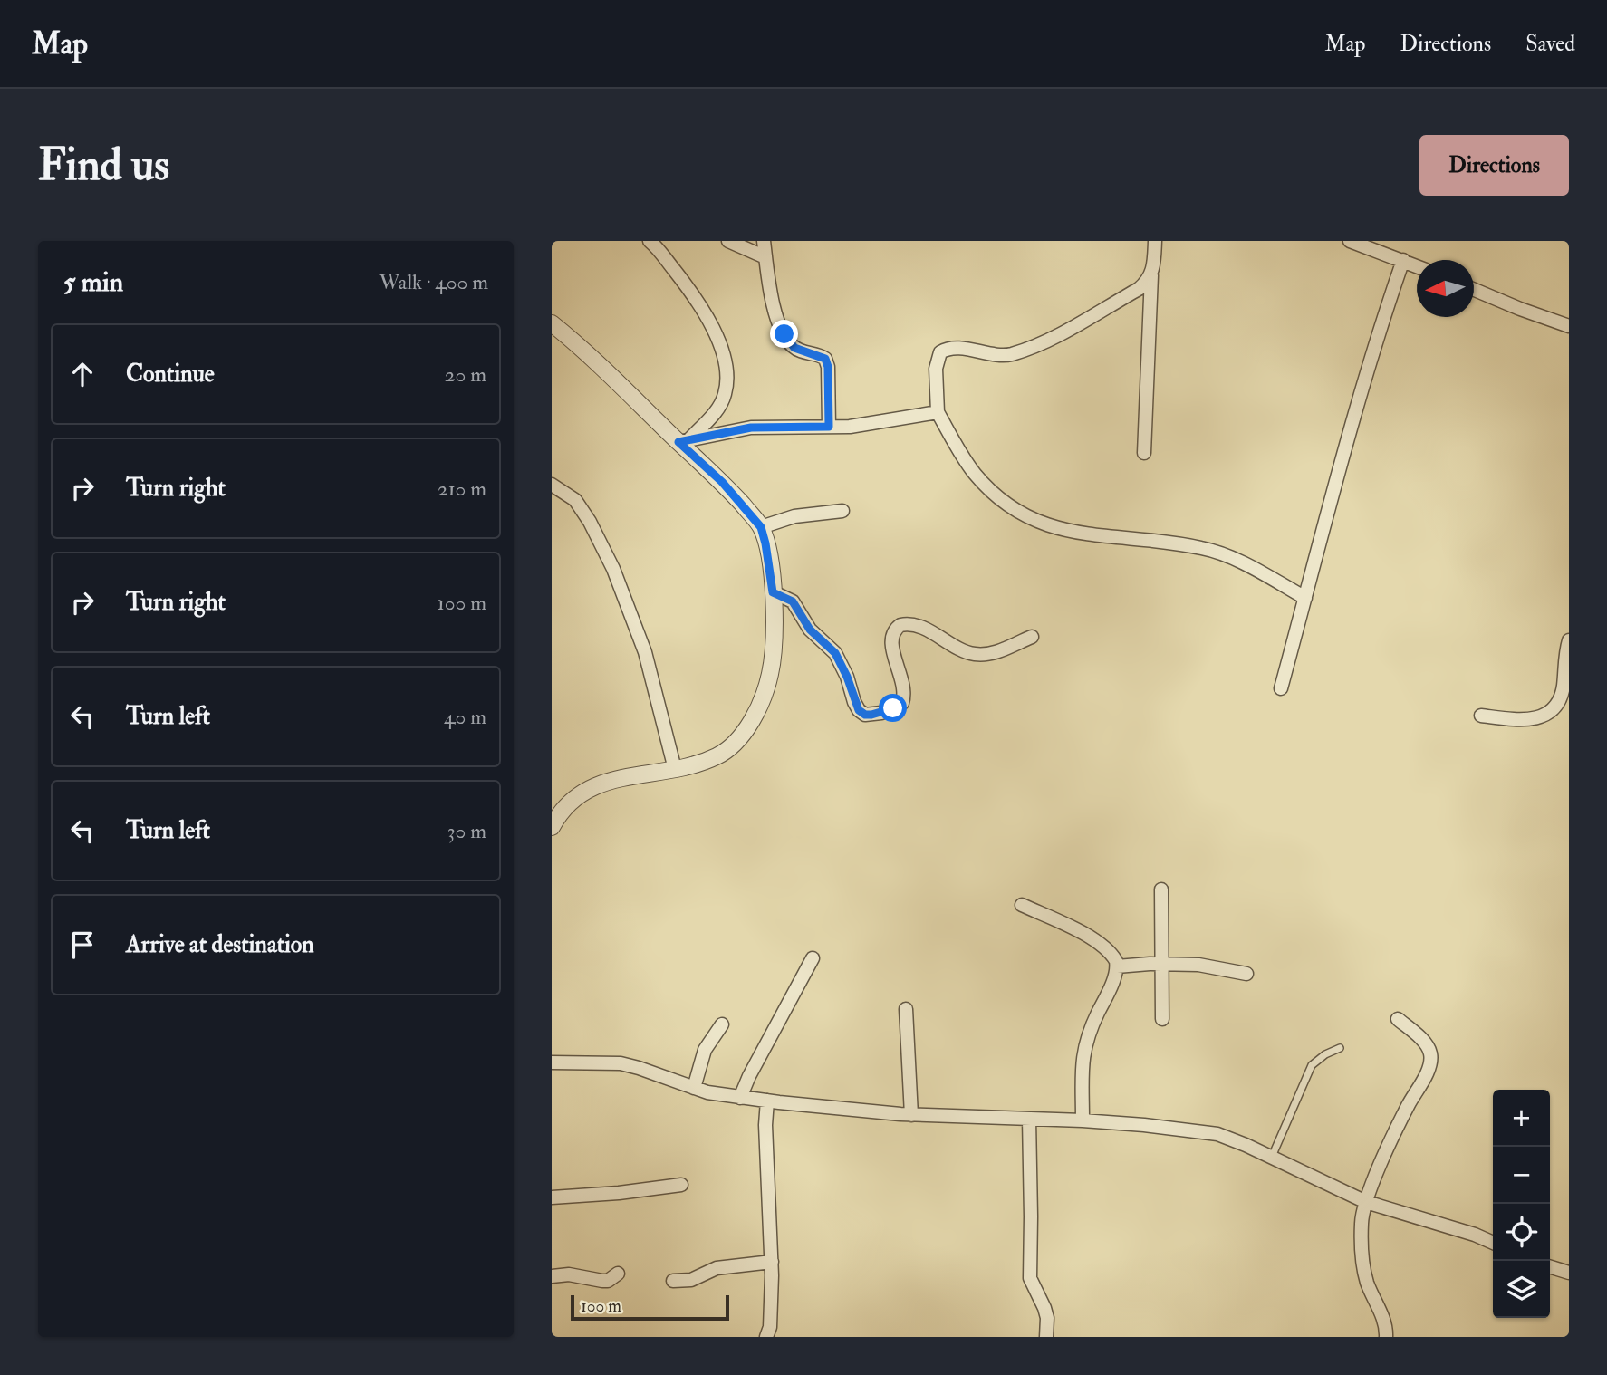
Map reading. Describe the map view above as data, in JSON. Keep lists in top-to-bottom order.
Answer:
{
  "scale_bar": "100 m",
  "north": "left",
  "page": {
    "header": "Map",
    "nav": ["Map", "Directions", "Saved"],
    "buttons": "Directions",
    "title": "Find us",
    "heading": ["5 min", "Walk · 400 m"],
    "list": [
      ["Continue", "20 m"],
      ["Turn right", "210 m"],
      ["Turn right", "100 m"],
      ["Turn left", "40 m"],
      ["Turn left", "30 m"],
      "Arrive at destination"
    ],
    "map_buttons": ["+", "−"],
    "scale": "100 m"
  }
}
